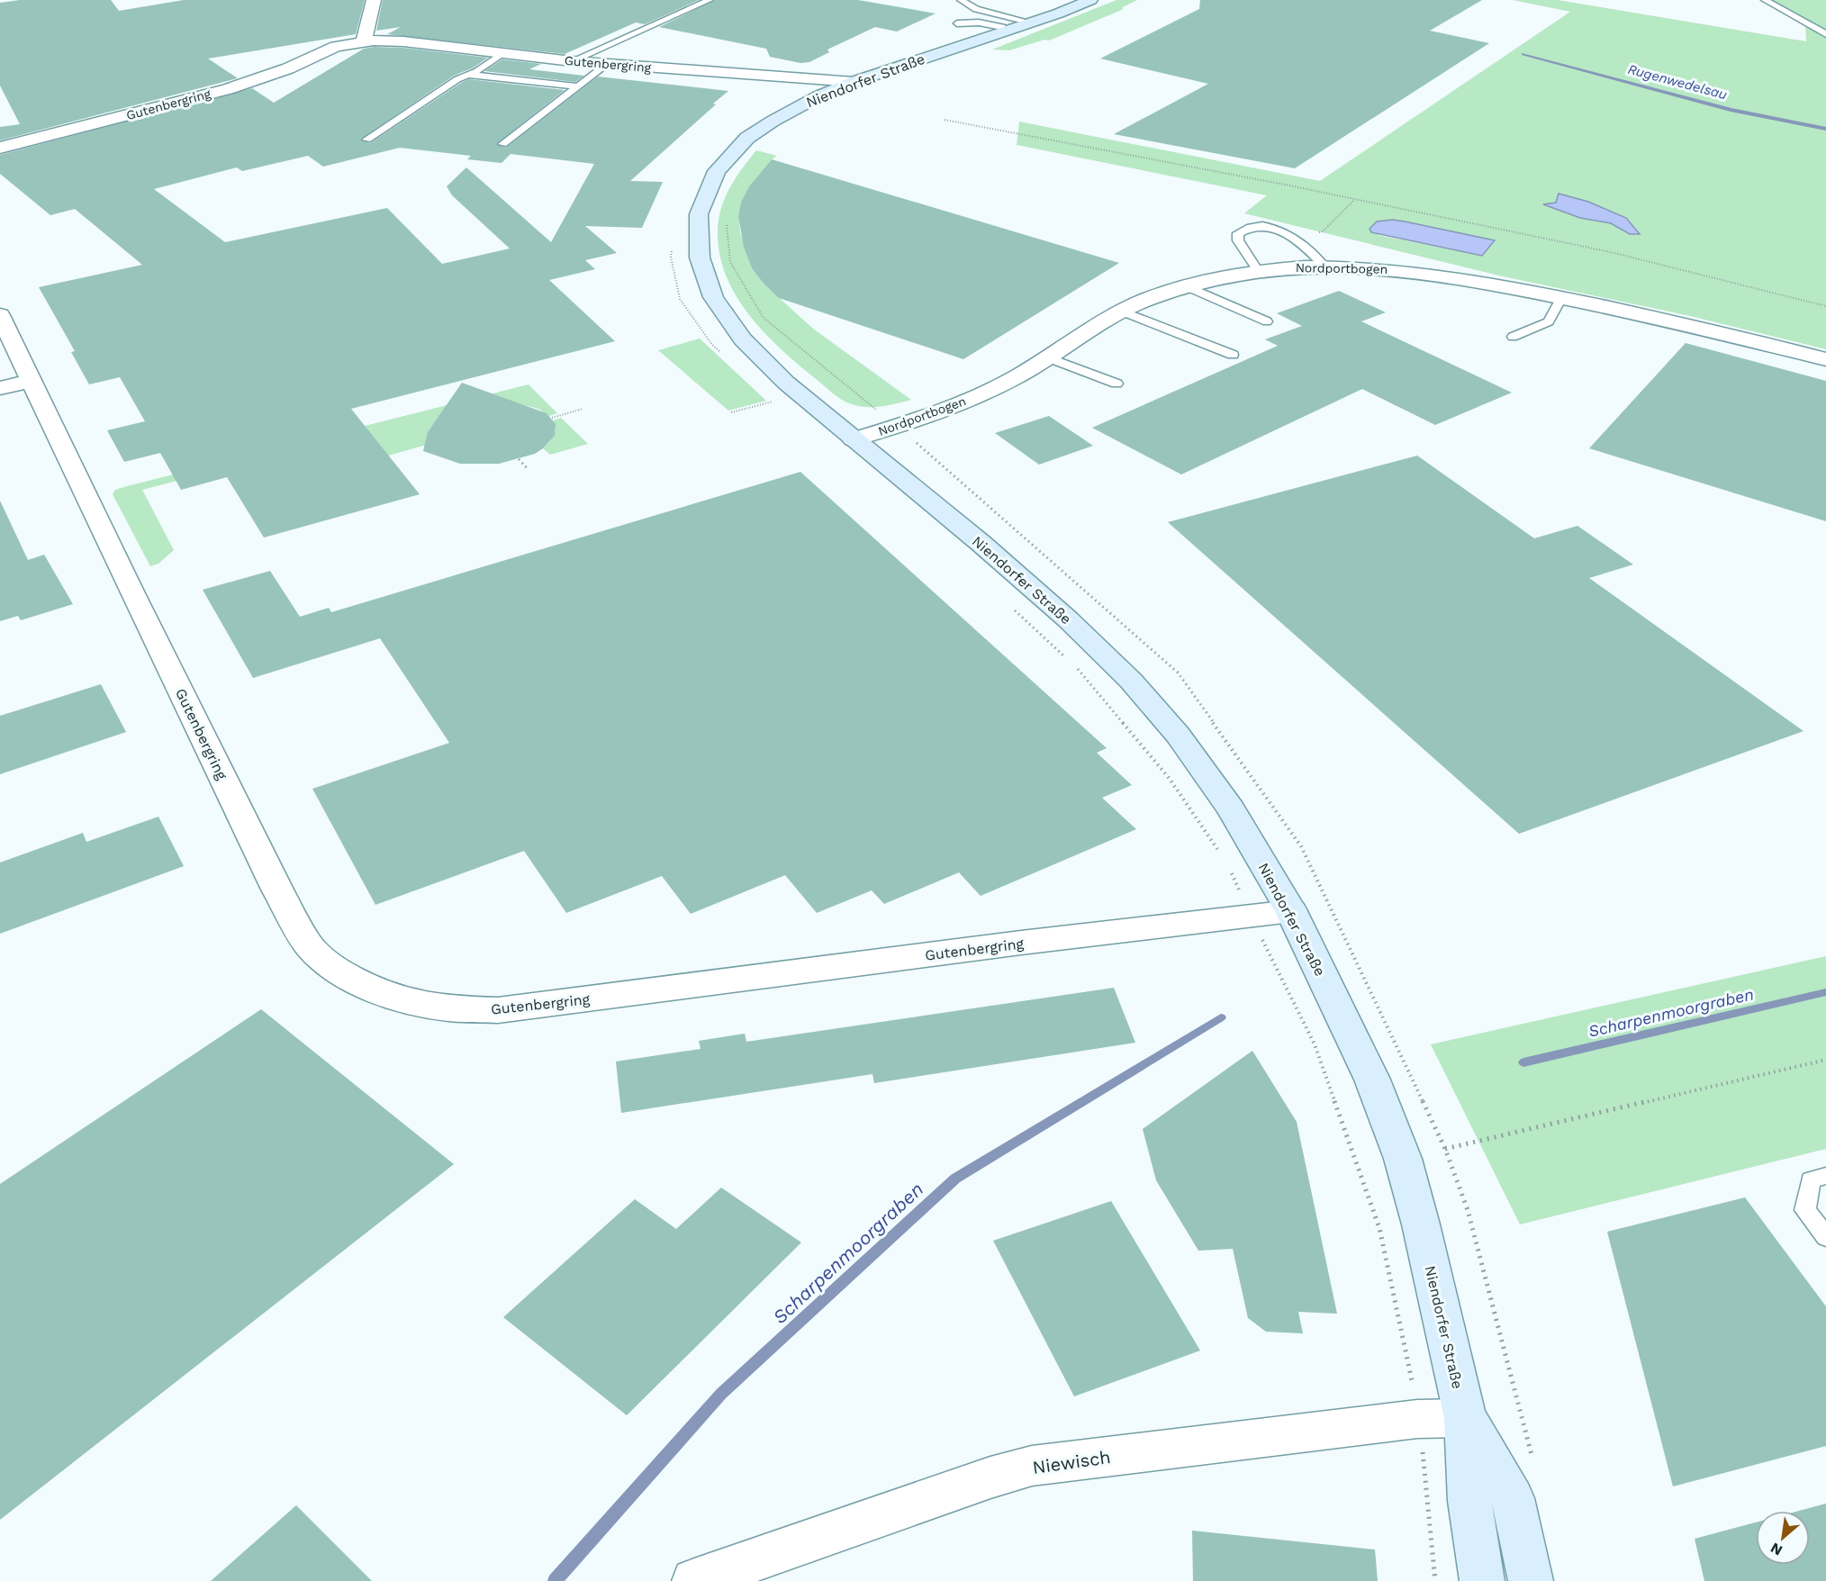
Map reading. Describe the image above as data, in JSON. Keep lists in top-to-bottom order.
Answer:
{
  "streets": {
    "main road": ["Niendorfer Straße"],
    "street": ["Gutenbergring", "Nordportbogen", "Niewisch"]
  },
  "crossings": [
    ["Gutenbergring", "Niendorfer Straße"],
    ["Niendorfer Straße", "Nordportbogen"],
    ["Niendorfer Straße", "Niewisch"]
  ],
  "water": ["Rugenwedelsau", "Scharpenmoorgraben"],
  "north": "bottom left"
}
